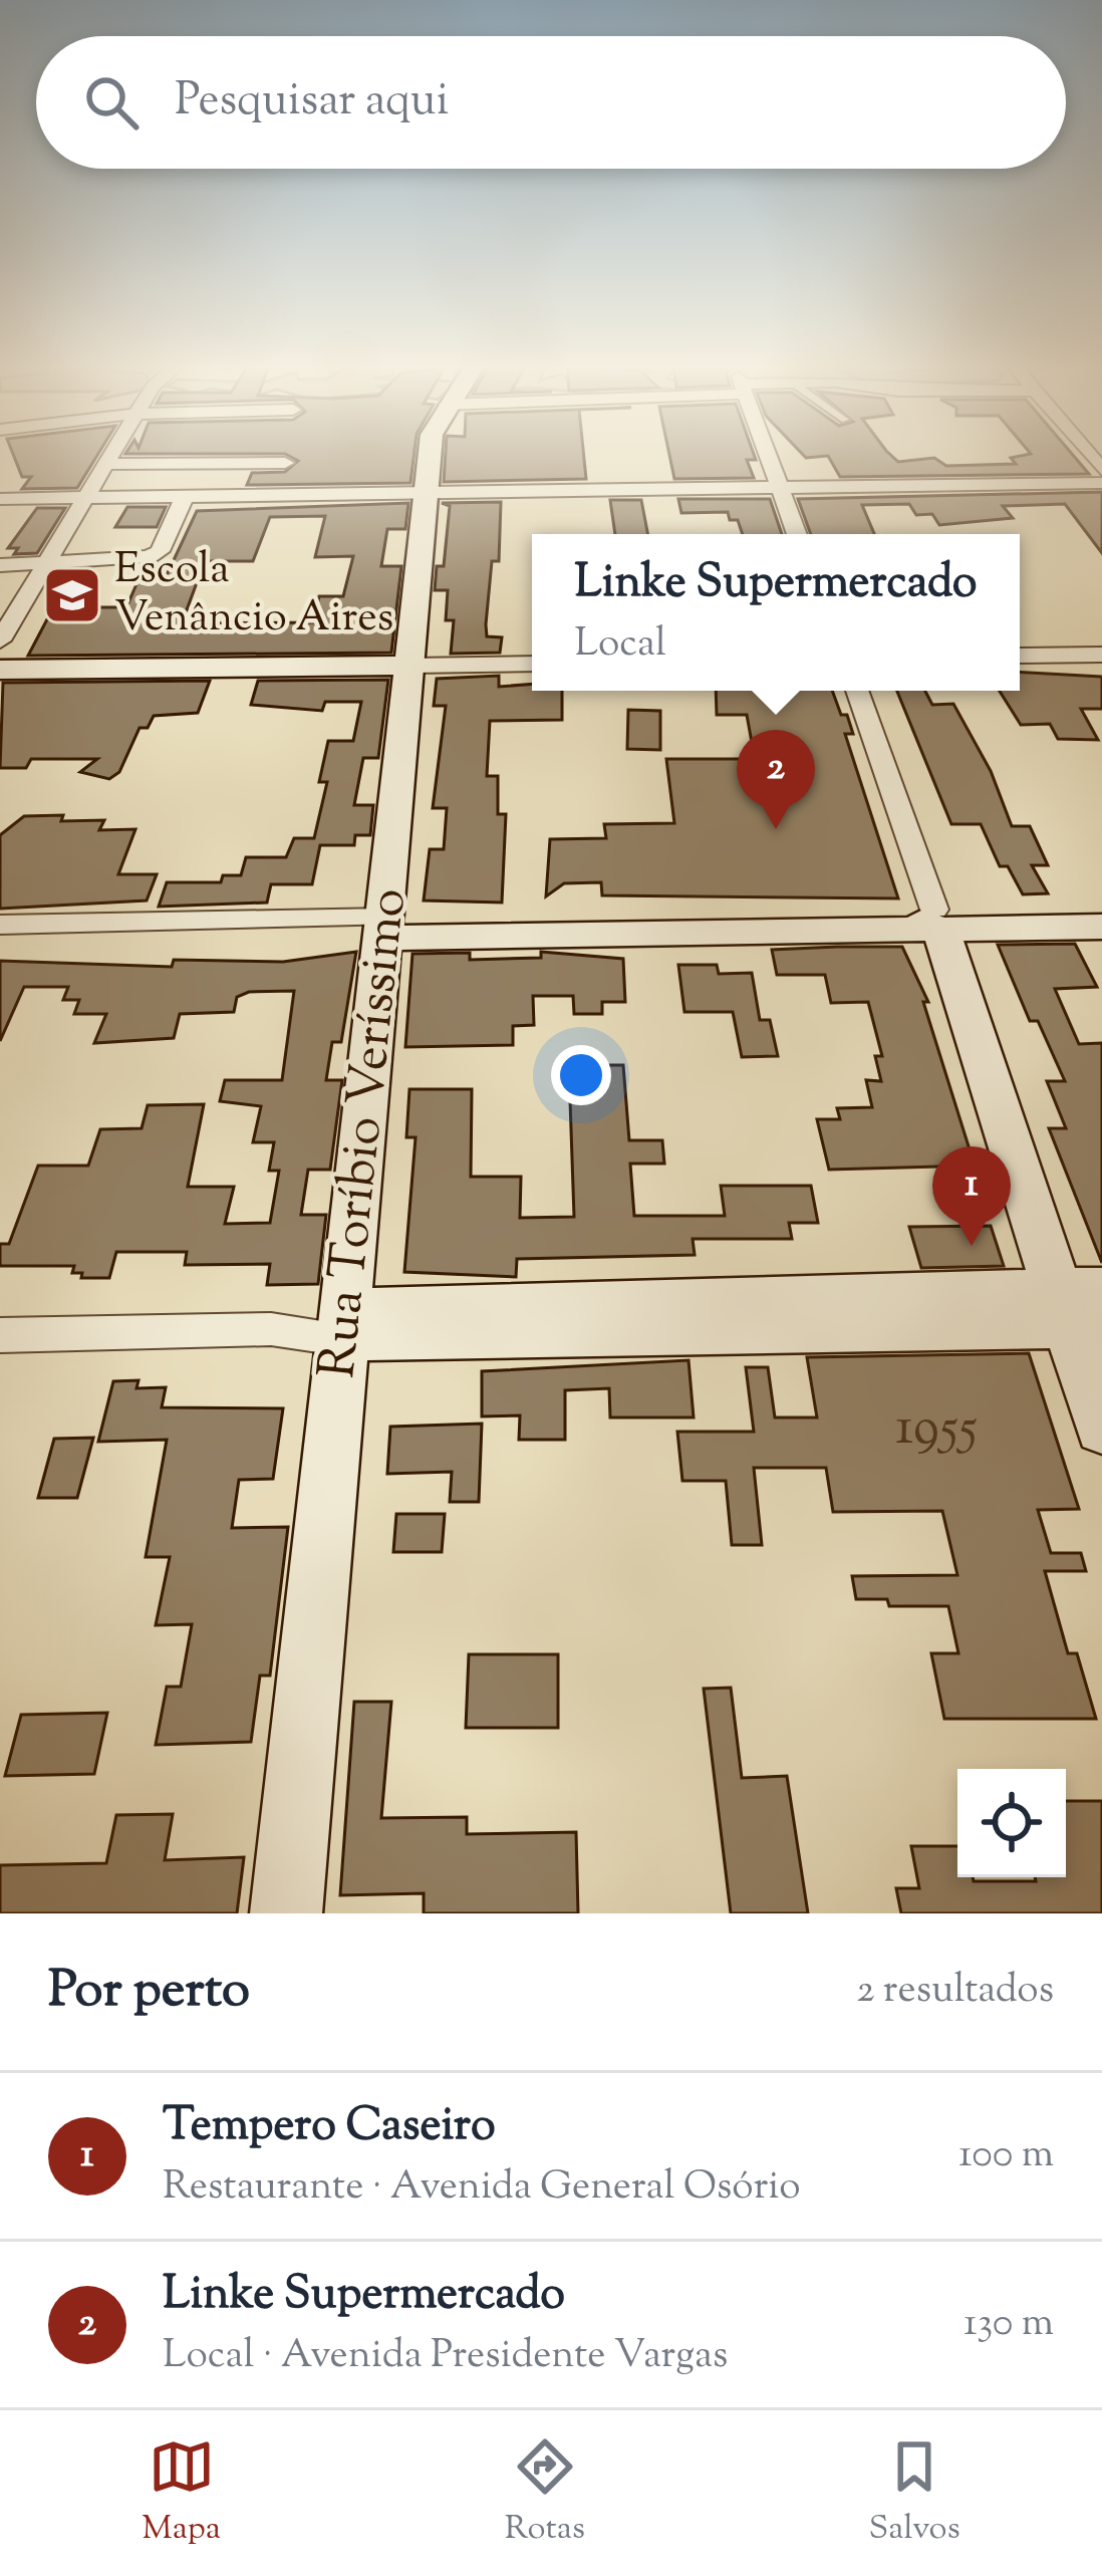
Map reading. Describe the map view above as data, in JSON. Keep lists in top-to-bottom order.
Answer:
{
  "streets": {
    "main road": ["Rua Toríbio Veríssimo"]
  },
  "places": {
    "school or university": ["Escola Venâncio Aires"]
  },
  "house_numbers": ["1955"],
  "page": {
    "search": "Pesquisar aqui",
    "popup": ["Linke Supermercado", "Local"],
    "pins": ["2", "1"],
    "heading": ["Por perto", "2 resultados"],
    "list": [
      {
        "mark": "1",
        "name": "Tempero Caseiro",
        "note": "Restaurante · Avenida General Osório",
        "value": "100 m"
      },
      {
        "mark": "2",
        "name": "Linke Supermercado",
        "note": "Local · Avenida Presidente Vargas",
        "value": "130 m"
      }
    ],
    "nav": ["Mapa", "Rotas", "Salvos"]
  }
}
